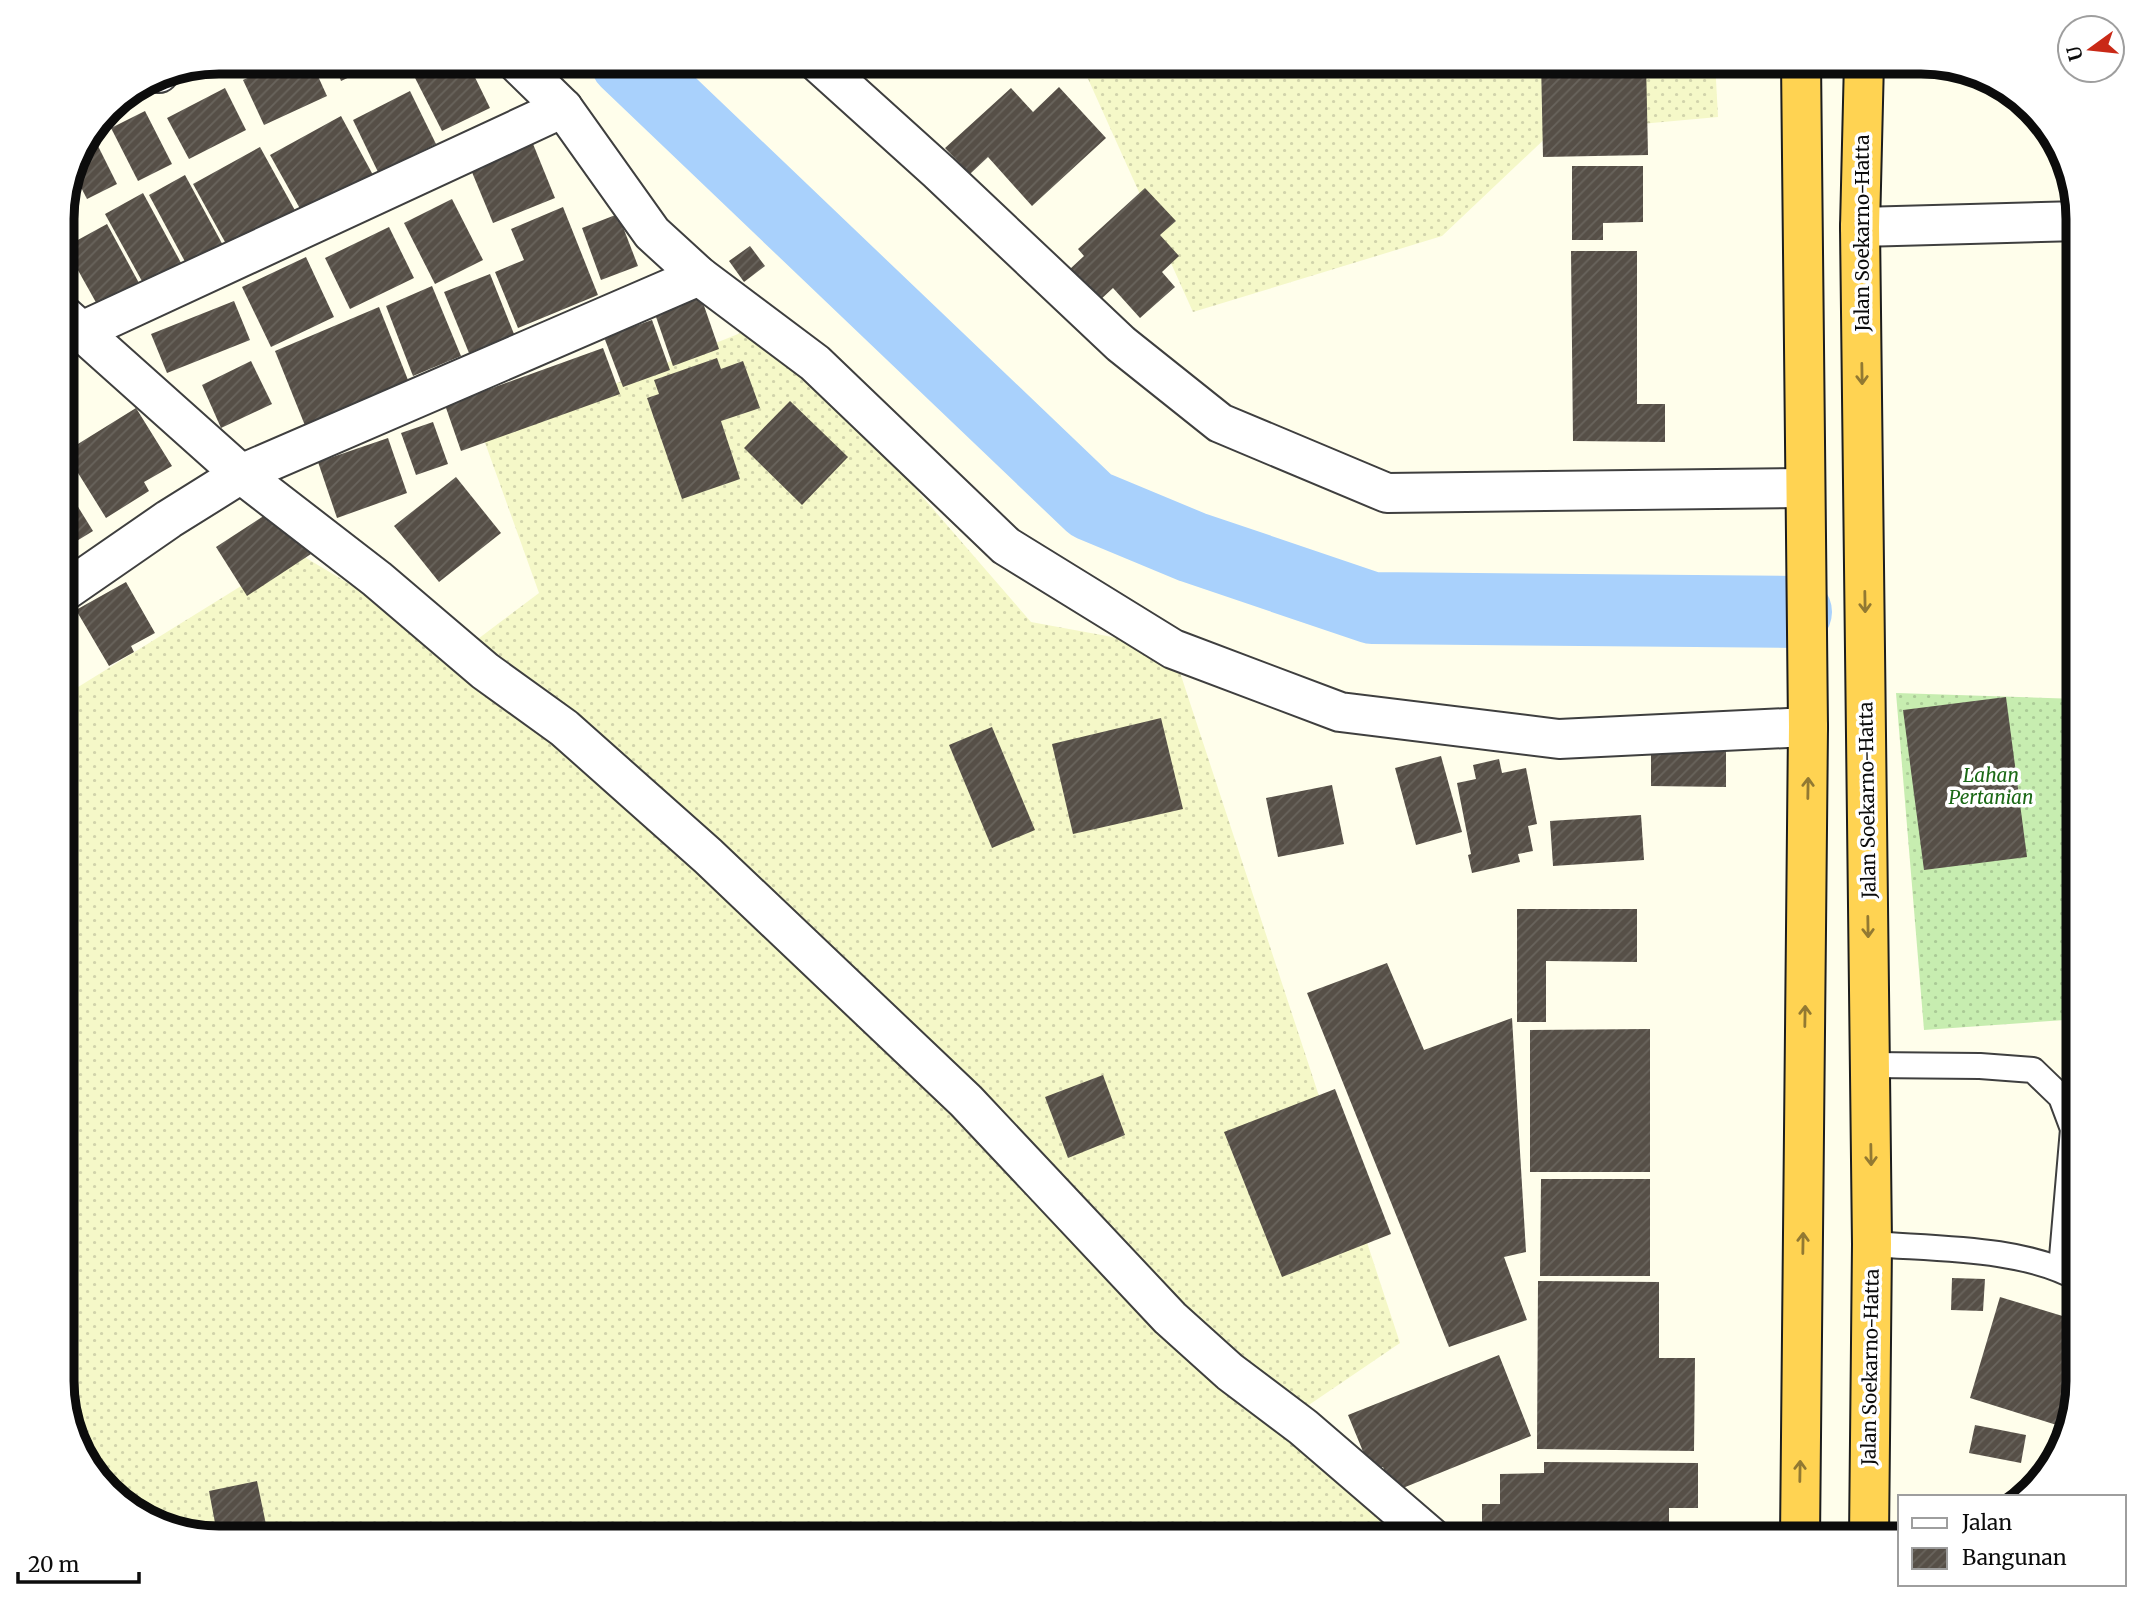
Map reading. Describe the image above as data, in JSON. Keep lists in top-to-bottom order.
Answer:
{
  "streets": {
    "highway": ["Jalan Soekarno-Hatta"]
  },
  "parks": ["Lahan Pertanian"],
  "legend": ["Jalan", "Bangunan"],
  "scale_bar": "20 m",
  "north": "left"
}
